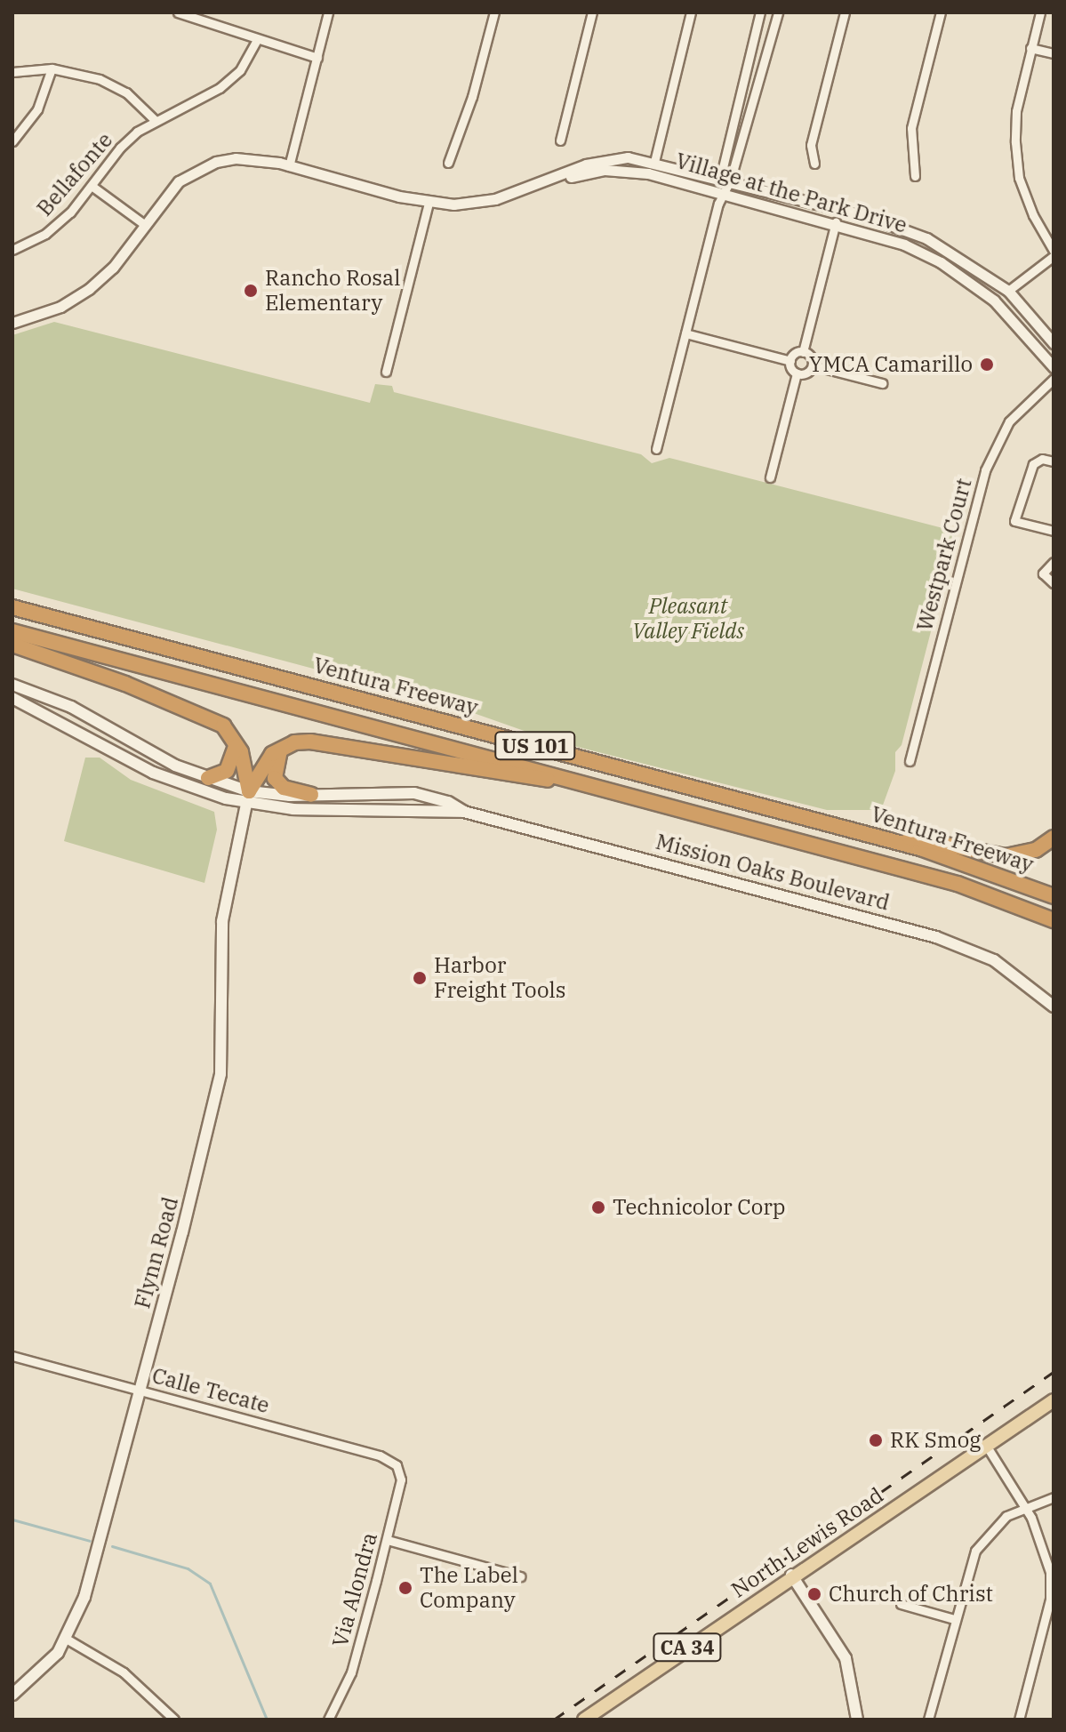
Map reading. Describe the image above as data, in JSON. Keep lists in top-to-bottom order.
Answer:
{
  "streets": {
    "highway": ["Ventura Freeway", "US 101"],
    "main road": [
      "Mission Oaks Boulevard",
      "Flynn Road",
      "North Lewis Road",
      "CA 34"
    ],
    "street": [
      "Bellafonte",
      "Village at the Park Drive",
      "Westpark Court",
      "Calle Tecate",
      "Via Alondra"
    ]
  },
  "crossings": [
    ["Mission Oaks Boulevard", "Flynn Road"],
    ["Flynn Road", "Calle Tecate"],
    ["Calle Tecate", "Via Alondra"]
  ],
  "parks": ["Pleasant Valley Fields"],
  "places": [
    "Rancho Rosal Elementary",
    "YMCA Camarillo",
    "Harbor Freight Tools",
    "Technicolor Corp",
    "RK Smog",
    "The Label Company",
    "Church of Christ"
  ]
}
